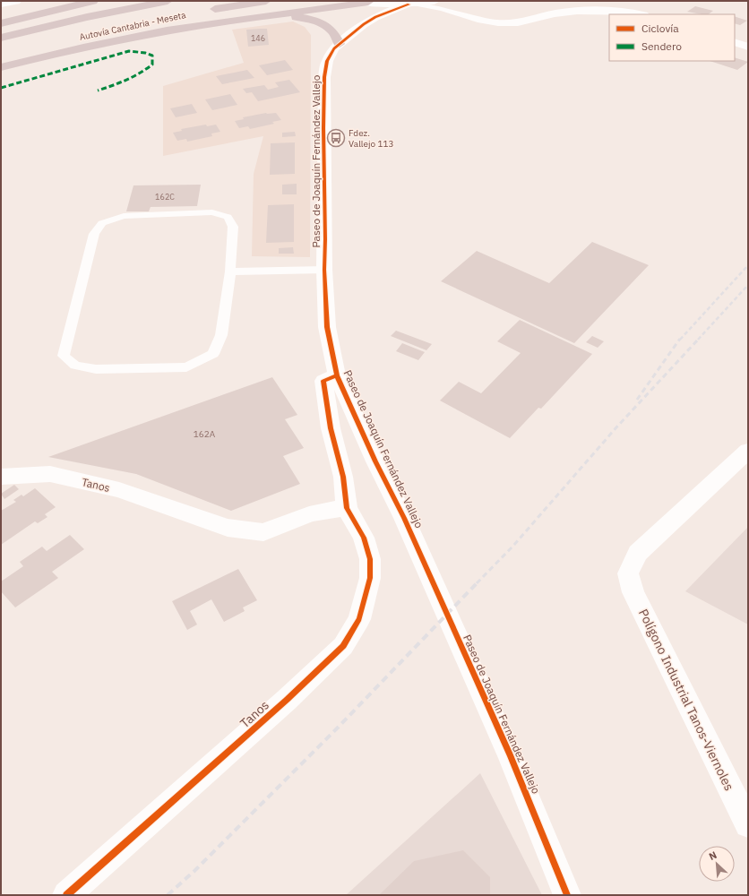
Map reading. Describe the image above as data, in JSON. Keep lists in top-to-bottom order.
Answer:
{
  "streets": {
    "highway": ["Autovía Cantabria - Meseta"],
    "street": ["Paseo de Joaquín Fernández Vallejo", "Tanos", "Polígono Industrial Tanos-Viernoles"]
  },
  "places": {
    "bus stop": ["Fdez. Vallejo 113"]
  },
  "house_numbers": ["146", "162C", "162A"],
  "legend": ["Ciclovía", "Sendero"],
  "north": "top left"
}
